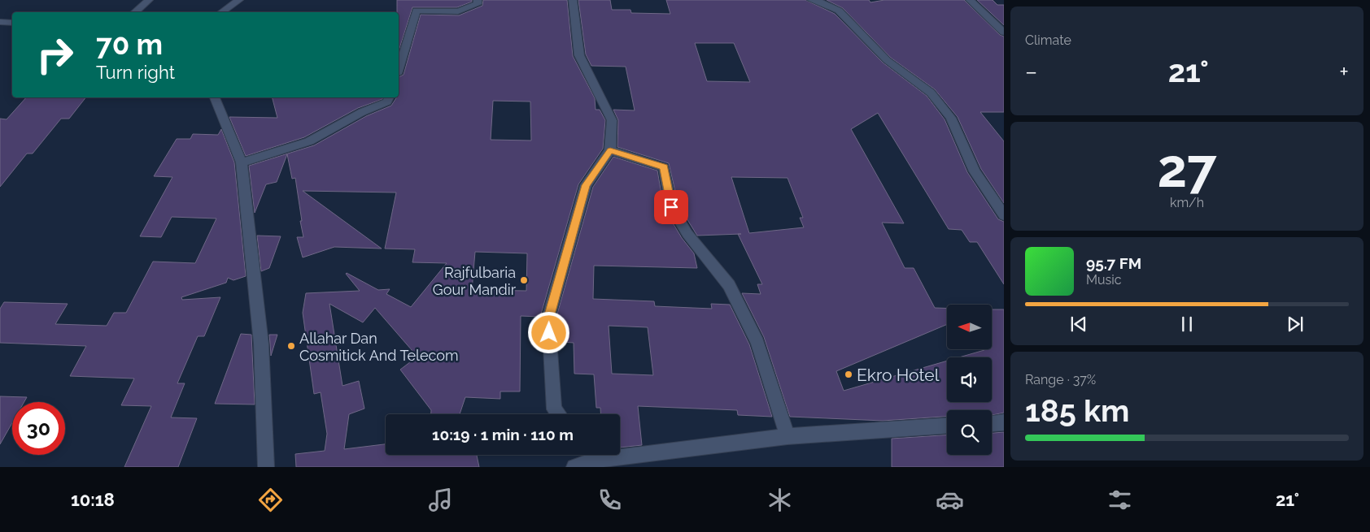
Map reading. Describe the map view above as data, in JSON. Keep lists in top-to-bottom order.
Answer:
{
  "places": ["Rajfulbaria Gour Mandir", "Allahar Dan Cosmitick And Telecom", "Ekro Hotel"],
  "north": "left",
  "page": {
    "tile": [
      "Climate",
      ["27", "km/h"],
      ["Range · 37%", "185 km"]
    ],
    "turn": ["70 m", "Turn right"],
    "heat": ["−", "21°", "+"],
    "song": ["95.7 FM", "Music"],
    "limit": "30",
    "trip": "10:19 · 1 min · 110 m",
    "tabs": ["10:18", "21°"]
  }
}
